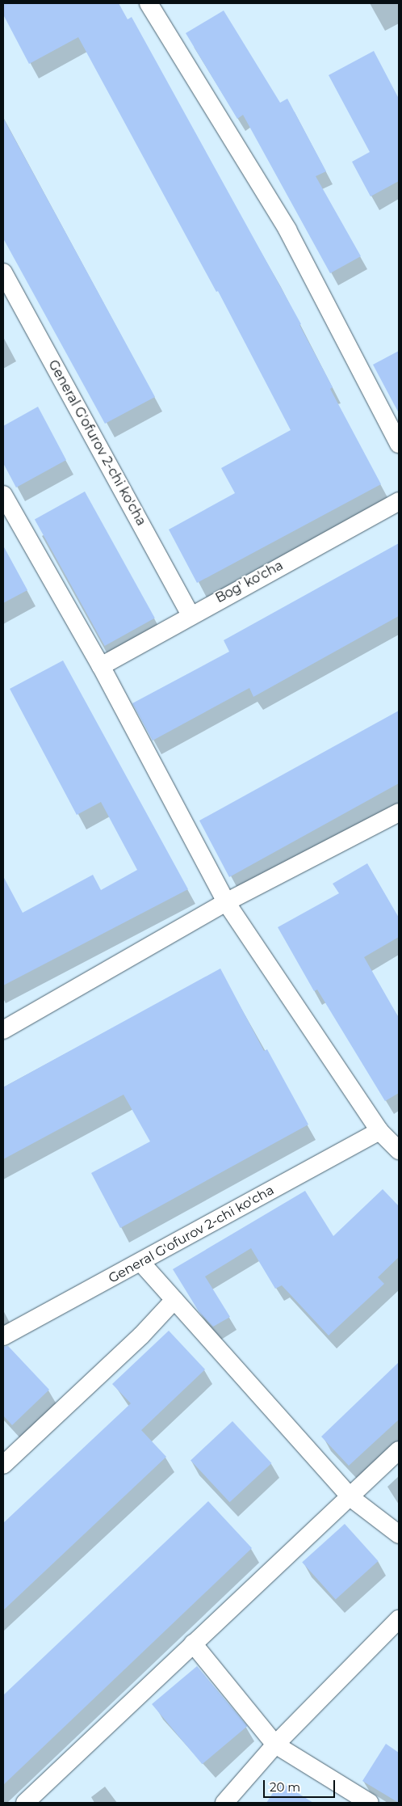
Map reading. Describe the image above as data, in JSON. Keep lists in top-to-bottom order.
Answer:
{
  "streets": {
    "street": ["General G'ofurov 2-chi ko'cha", "Bog' ko'cha"]
  },
  "crossings": [
    ["General G'ofurov 2-chi ko'cha", "Bog' ko'cha"]
  ],
  "scale_bar": "20 m"
}
